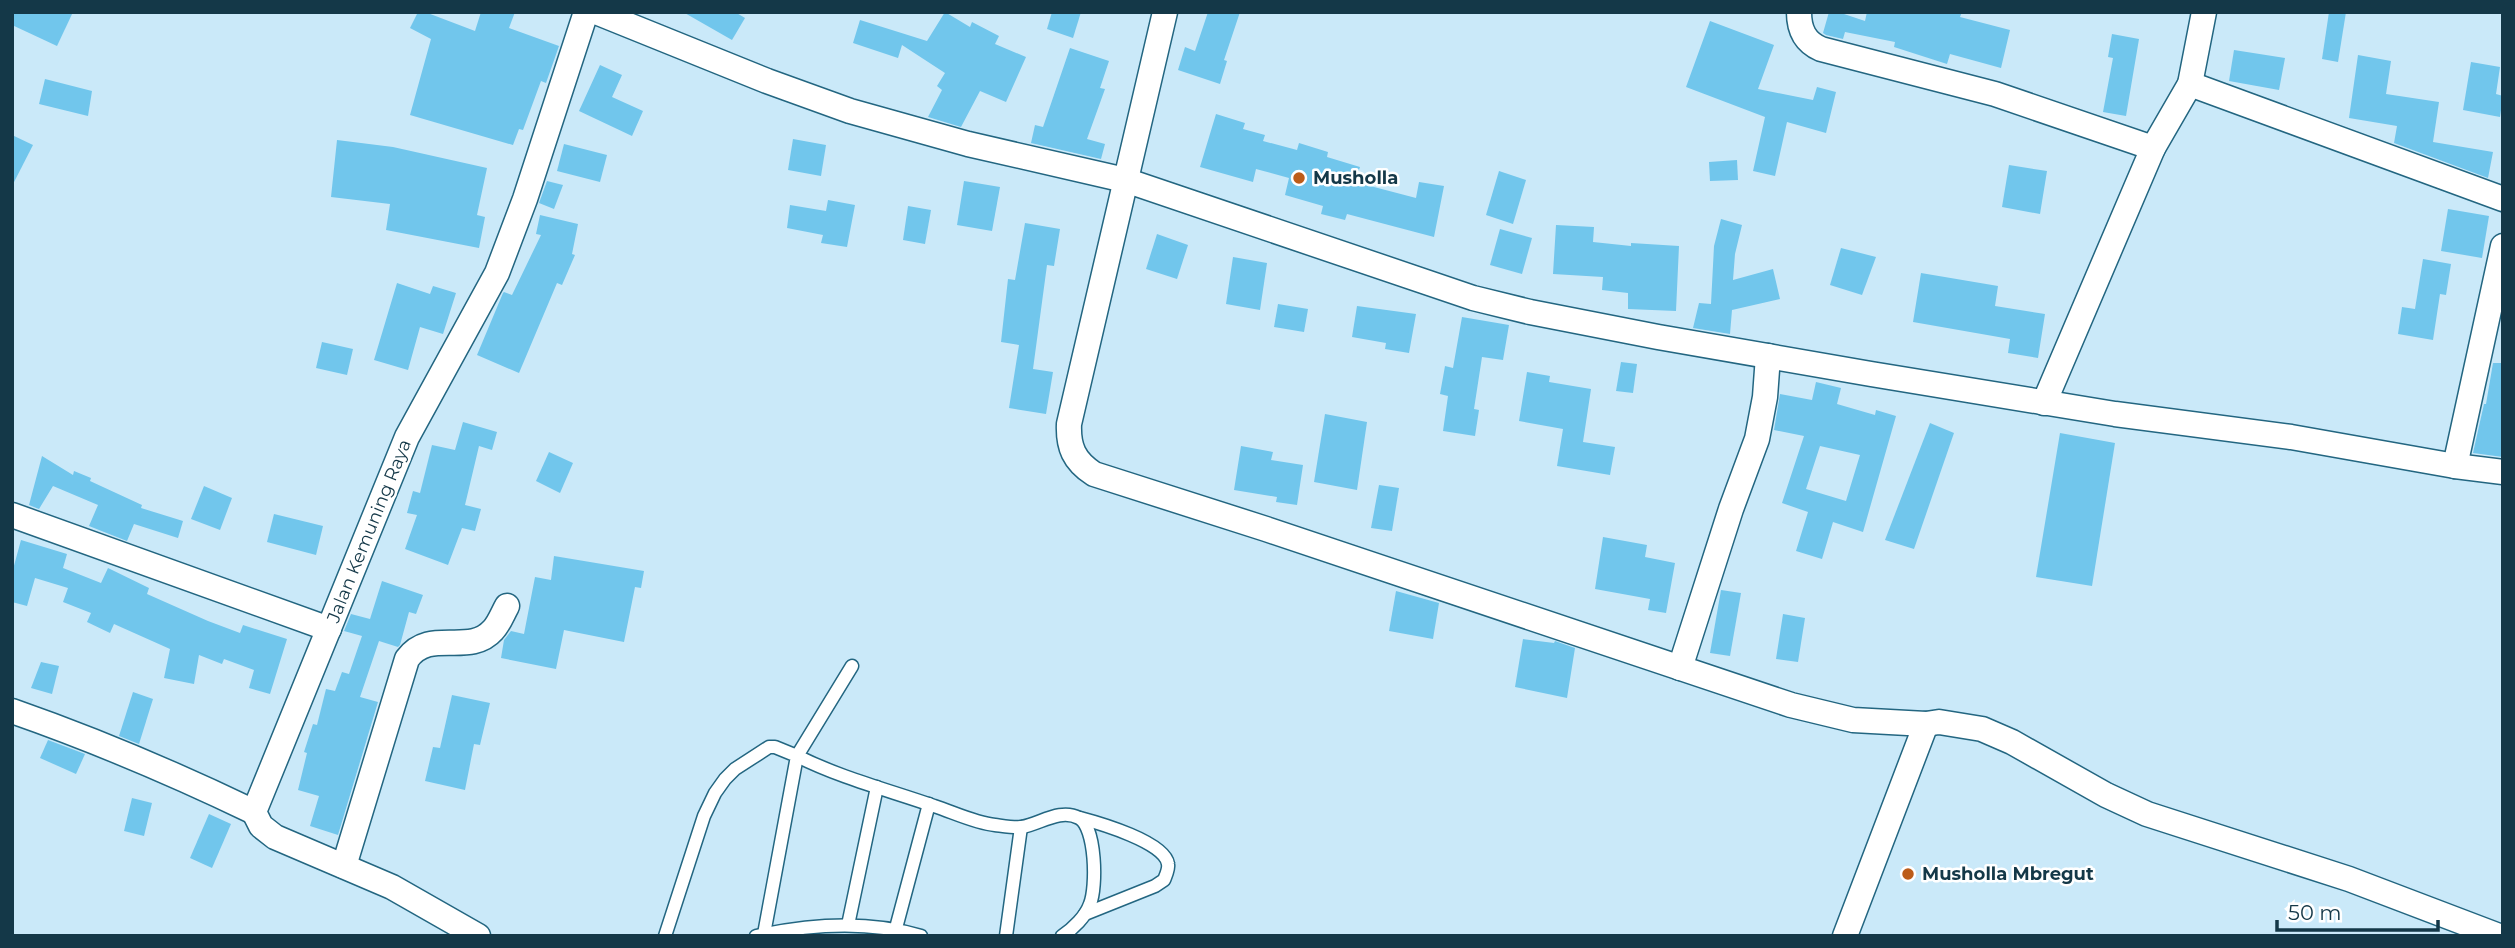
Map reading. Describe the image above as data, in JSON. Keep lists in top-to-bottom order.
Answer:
{
  "streets": {
    "street": ["Jalan Kemuning Raya"]
  },
  "places": ["Musholla", "Musholla Mbregut"],
  "scale_bar": "50 m"
}
